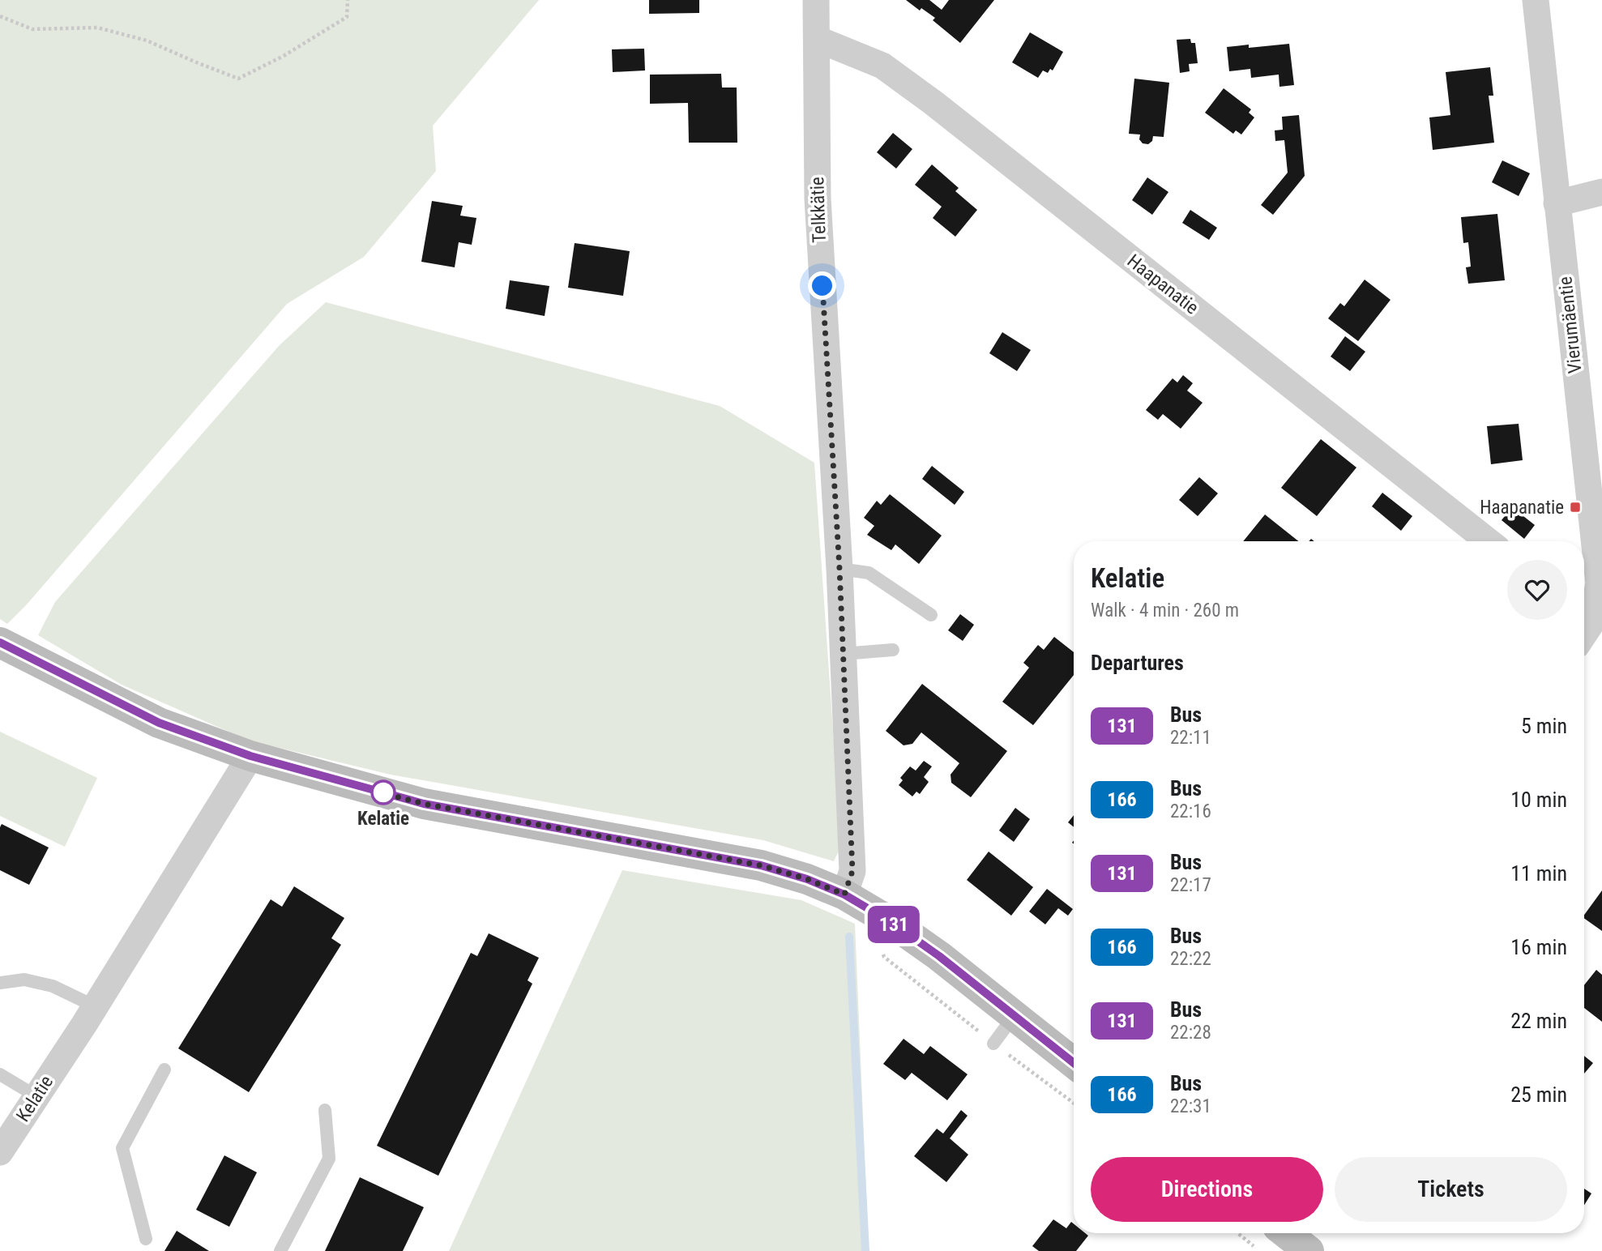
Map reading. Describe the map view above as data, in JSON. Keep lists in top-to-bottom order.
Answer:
{
  "streets": {
    "street": [
      "Telkkätie",
      "Haapanatie",
      "Vierumäentie",
      "Kelatie"
    ]
  },
  "crossings": [
    ["Telkkätie", "Haapanatie"]
  ],
  "places": {
    "transit": ["Haapanatie"],
    "other": ["Kelatie"]
  },
  "lines": ["bus line 131"],
  "page": {
    "on_map": "131",
    "heading": [
      ["Kelatie", "Walk · 4 min · 260 m"],
      "Departures"
    ],
    "list": [
      {
        "mark": "131",
        "name": "Bus",
        "note": "22:11",
        "value": "5 min"
      },
      {
        "mark": "166",
        "name": "Bus",
        "note": "22:16",
        "value": "10 min"
      },
      {
        "mark": "131",
        "name": "Bus",
        "note": "22:17",
        "value": "11 min"
      },
      {
        "mark": "166",
        "name": "Bus",
        "note": "22:22",
        "value": "16 min"
      },
      {
        "mark": "131",
        "name": "Bus",
        "note": "22:28",
        "value": "22 min"
      },
      {
        "mark": "166",
        "name": "Bus",
        "note": "22:31",
        "value": "25 min"
      }
    ],
    "buttons": ["Directions", "Tickets"]
  }
}
